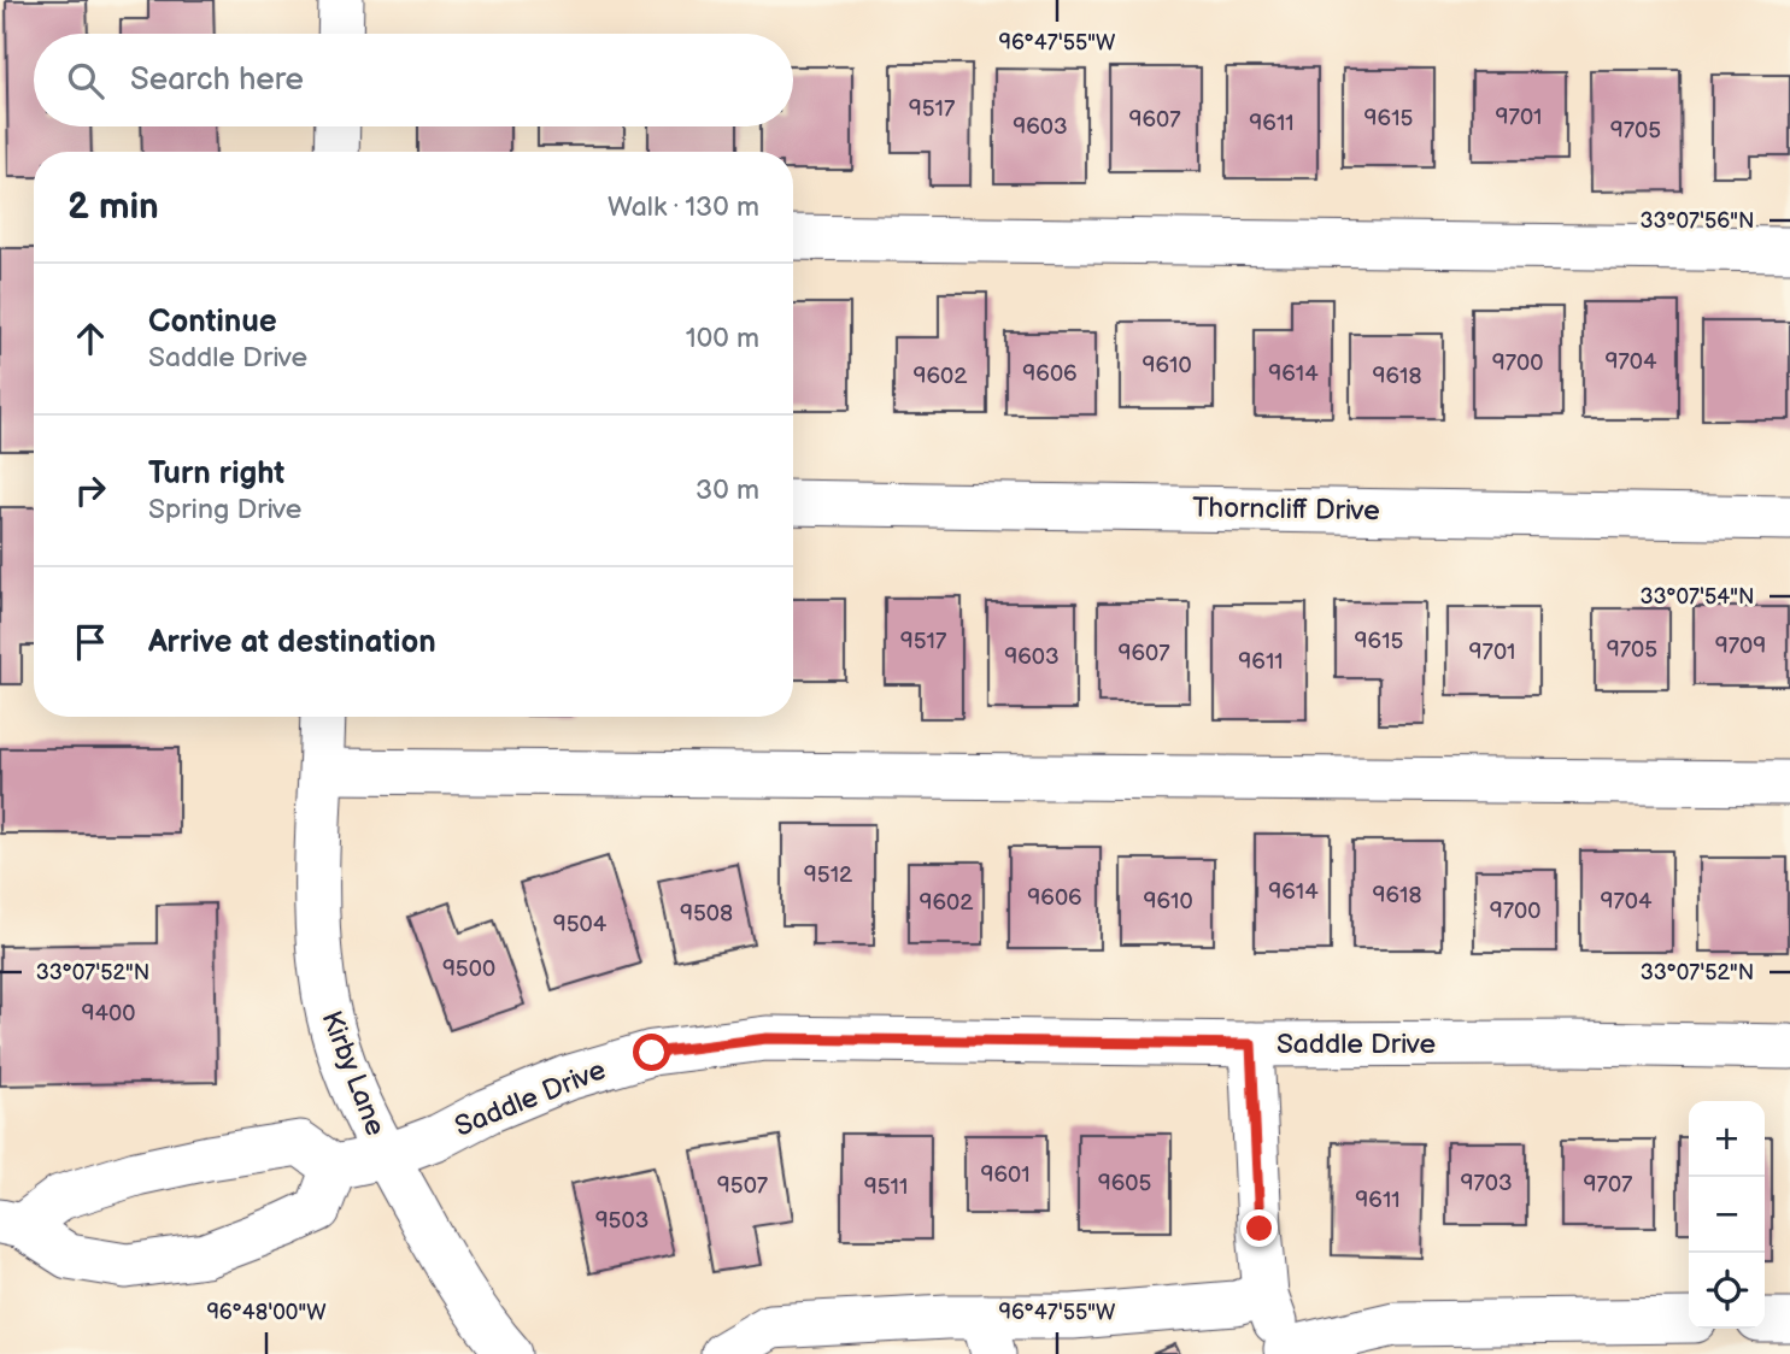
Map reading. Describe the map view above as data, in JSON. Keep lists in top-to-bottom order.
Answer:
{
  "streets": {
    "street": ["Thorncliff Drive", "Saddle Drive", "Kirby Lane"]
  },
  "crossings": [
    ["Saddle Drive", "Kirby Lane"]
  ],
  "house_numbers": [
    "9517",
    "9701",
    "9615",
    "9607",
    "9611",
    "9603",
    "9705",
    "9704",
    "9700",
    "9610",
    "9606",
    "9614",
    "9602",
    "9618",
    "9517",
    "9615",
    "9709",
    "9705",
    "9701",
    "9607",
    "9603",
    "9611",
    "9512",
    "9614",
    "9618",
    "9606",
    "9610",
    "9704",
    "9602",
    "9700",
    "9508",
    "9504",
    "9500",
    "9400",
    "9601",
    "9605",
    "9703",
    "9707",
    "9507",
    "9511",
    "9611",
    "9503"
  ],
  "page": {
    "search": "Search here",
    "heading": ["2 min", "Walk · 130 m"],
    "list": [
      ["Continue", "Saddle Drive", "100 m"],
      ["Turn right", "Spring Drive", "30 m"],
      "Arrive at destination"
    ],
    "map_buttons": ["+", "−"]
  },
  "coordinates": [
    "96°47'55\"W",
    "33°07'56\"N",
    "33°07'54\"N",
    "33°07'52\"N",
    "96°48'00\"W"
  ]
}
